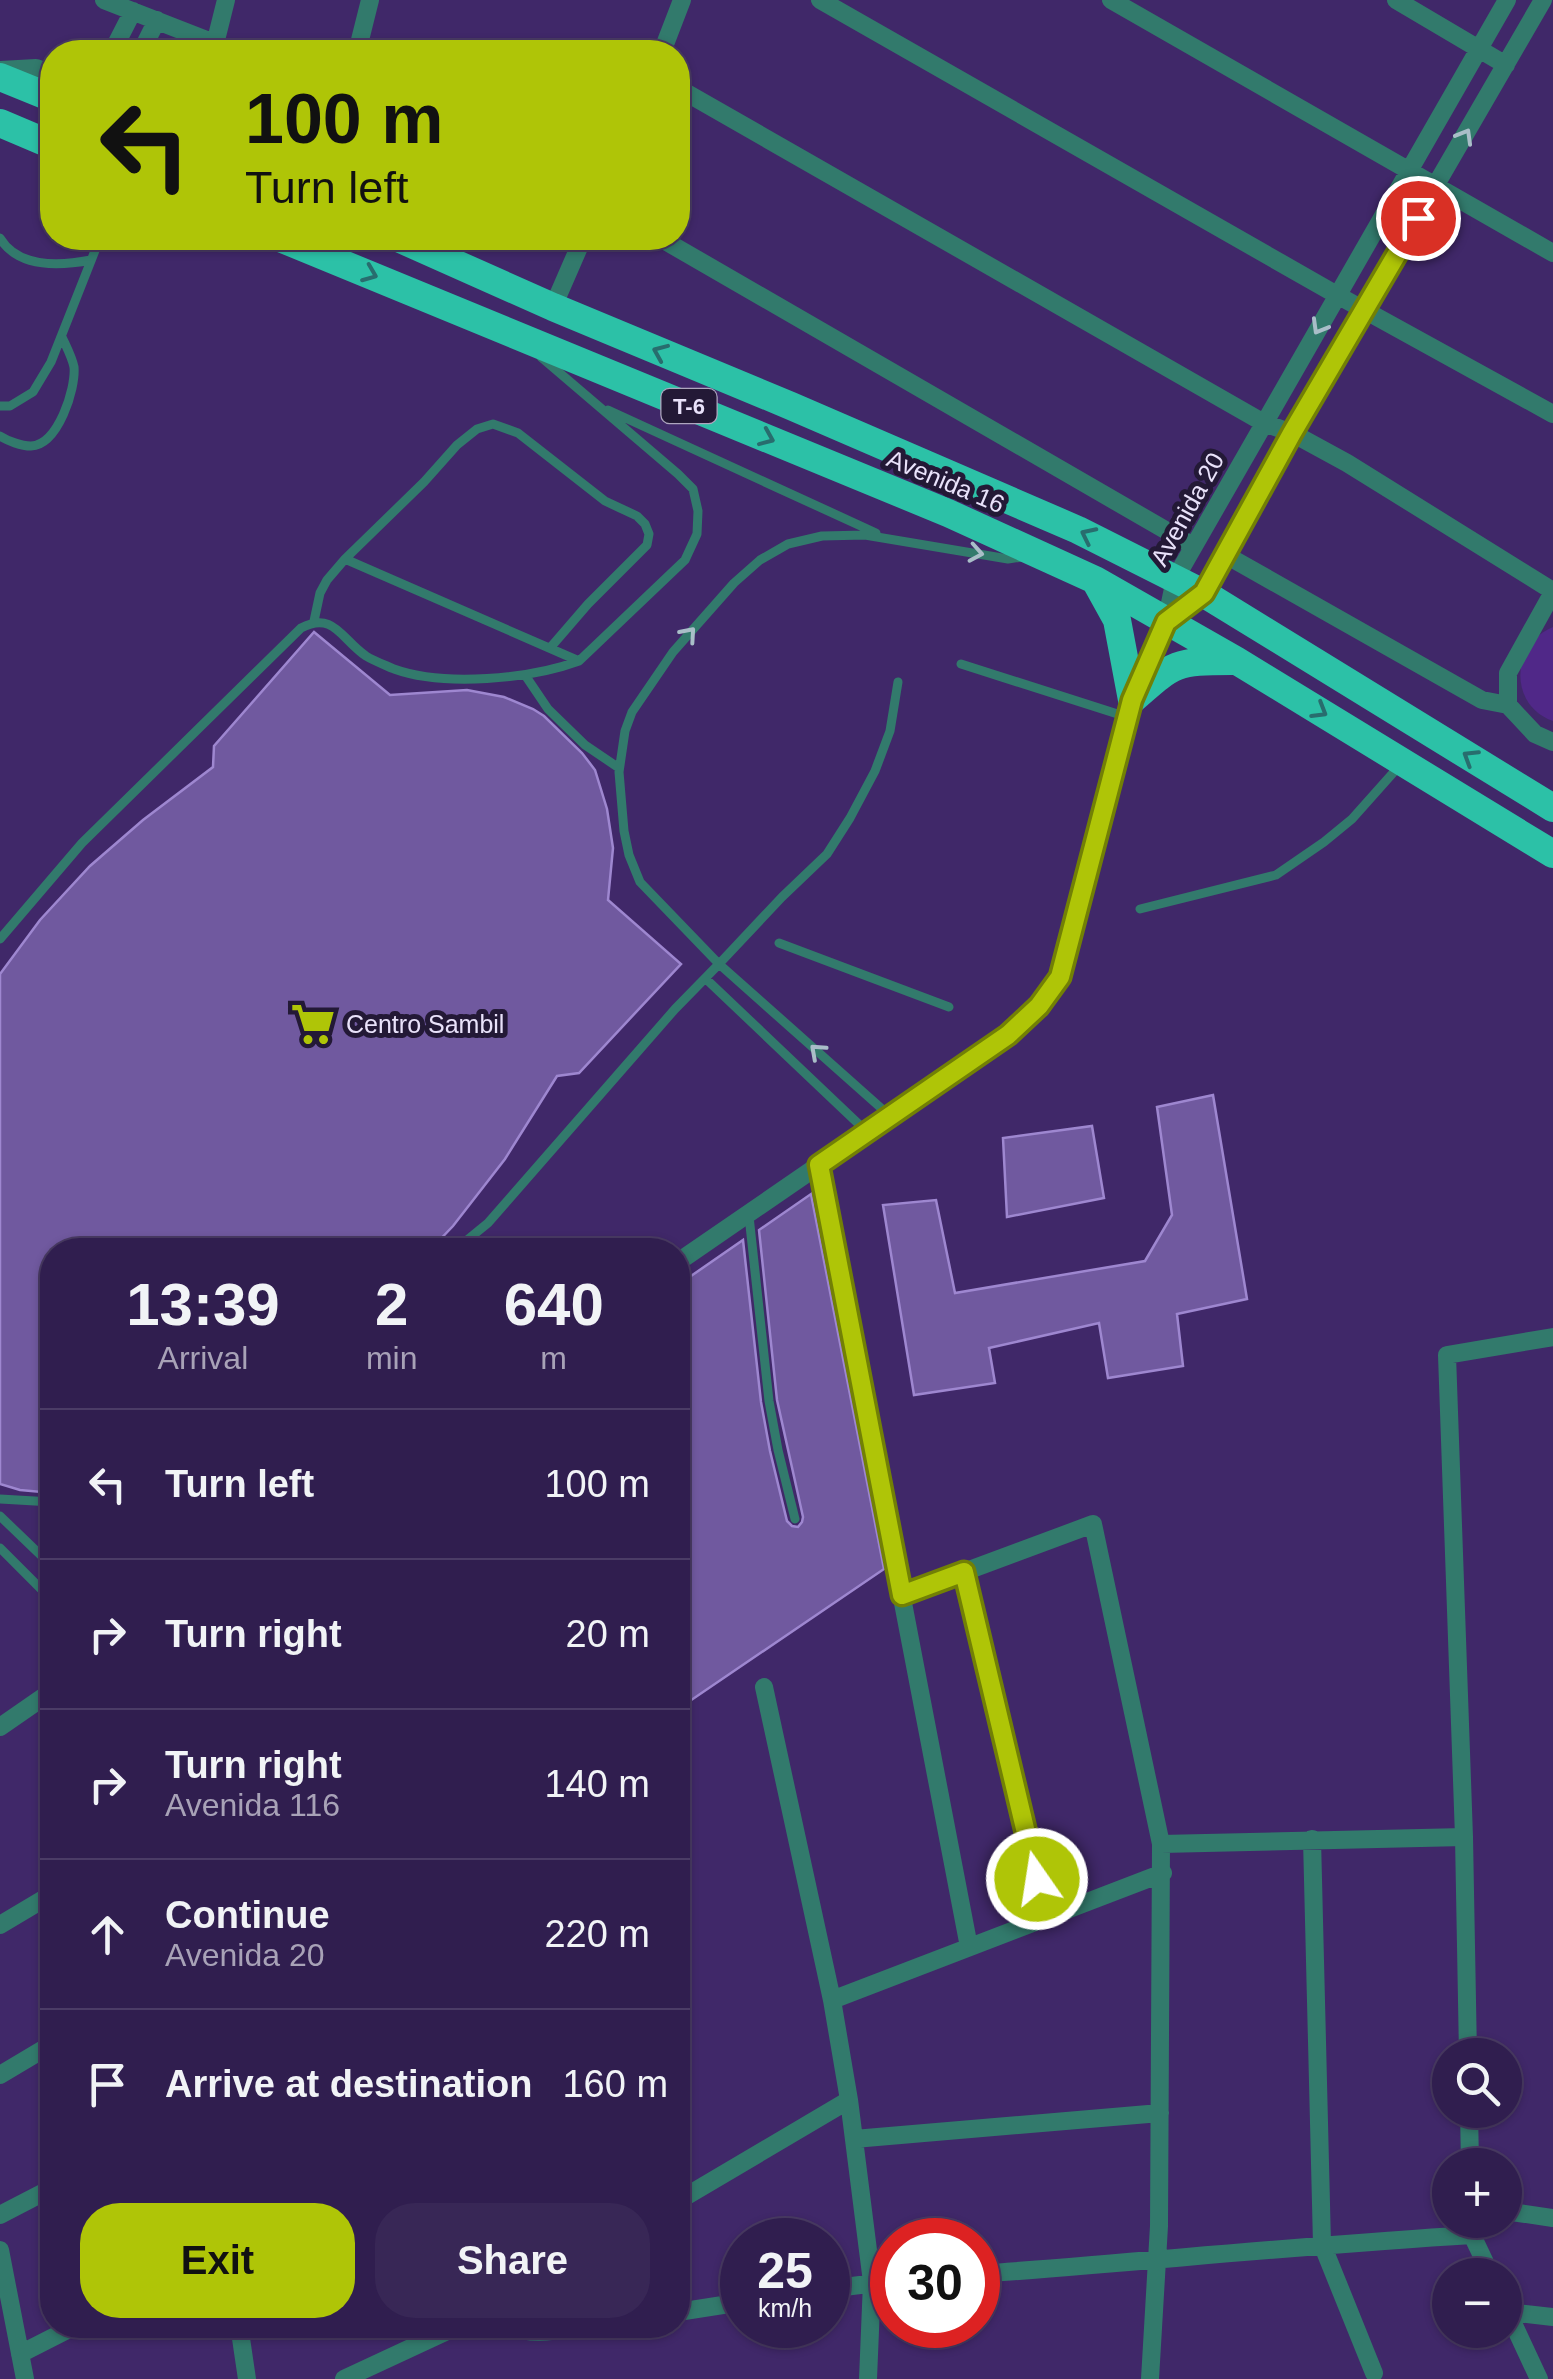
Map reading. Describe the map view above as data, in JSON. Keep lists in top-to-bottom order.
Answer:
{
  "streets": {
    "highway": ["T-6", "Avenida 16"],
    "street": ["Avenida 20"]
  },
  "crossings": [
    ["Avenida 16", "Avenida 20"]
  ],
  "places": {
    "supermarket": ["Centro Sambil"]
  },
  "page": {
    "turn": ["100 m", "Turn left"],
    "eta": [
      "13:39",
      "Arrival",
      "2",
      "min",
      "640",
      "m"
    ],
    "list": [
      {
        "name": "Turn left",
        "value": "100 m"
      },
      {
        "name": "Turn right",
        "value": "20 m"
      },
      {
        "name": "Turn right",
        "note": "Avenida 116",
        "value": "140 m"
      },
      {
        "name": "Continue",
        "note": "Avenida 20",
        "value": "220 m"
      },
      {
        "name": "Arrive at destination",
        "value": "160 m"
      }
    ],
    "map_buttons": ["+", "−"],
    "buttons": ["Exit", "Share"],
    "speed": "25 km/h",
    "limit": "30"
  }
}
